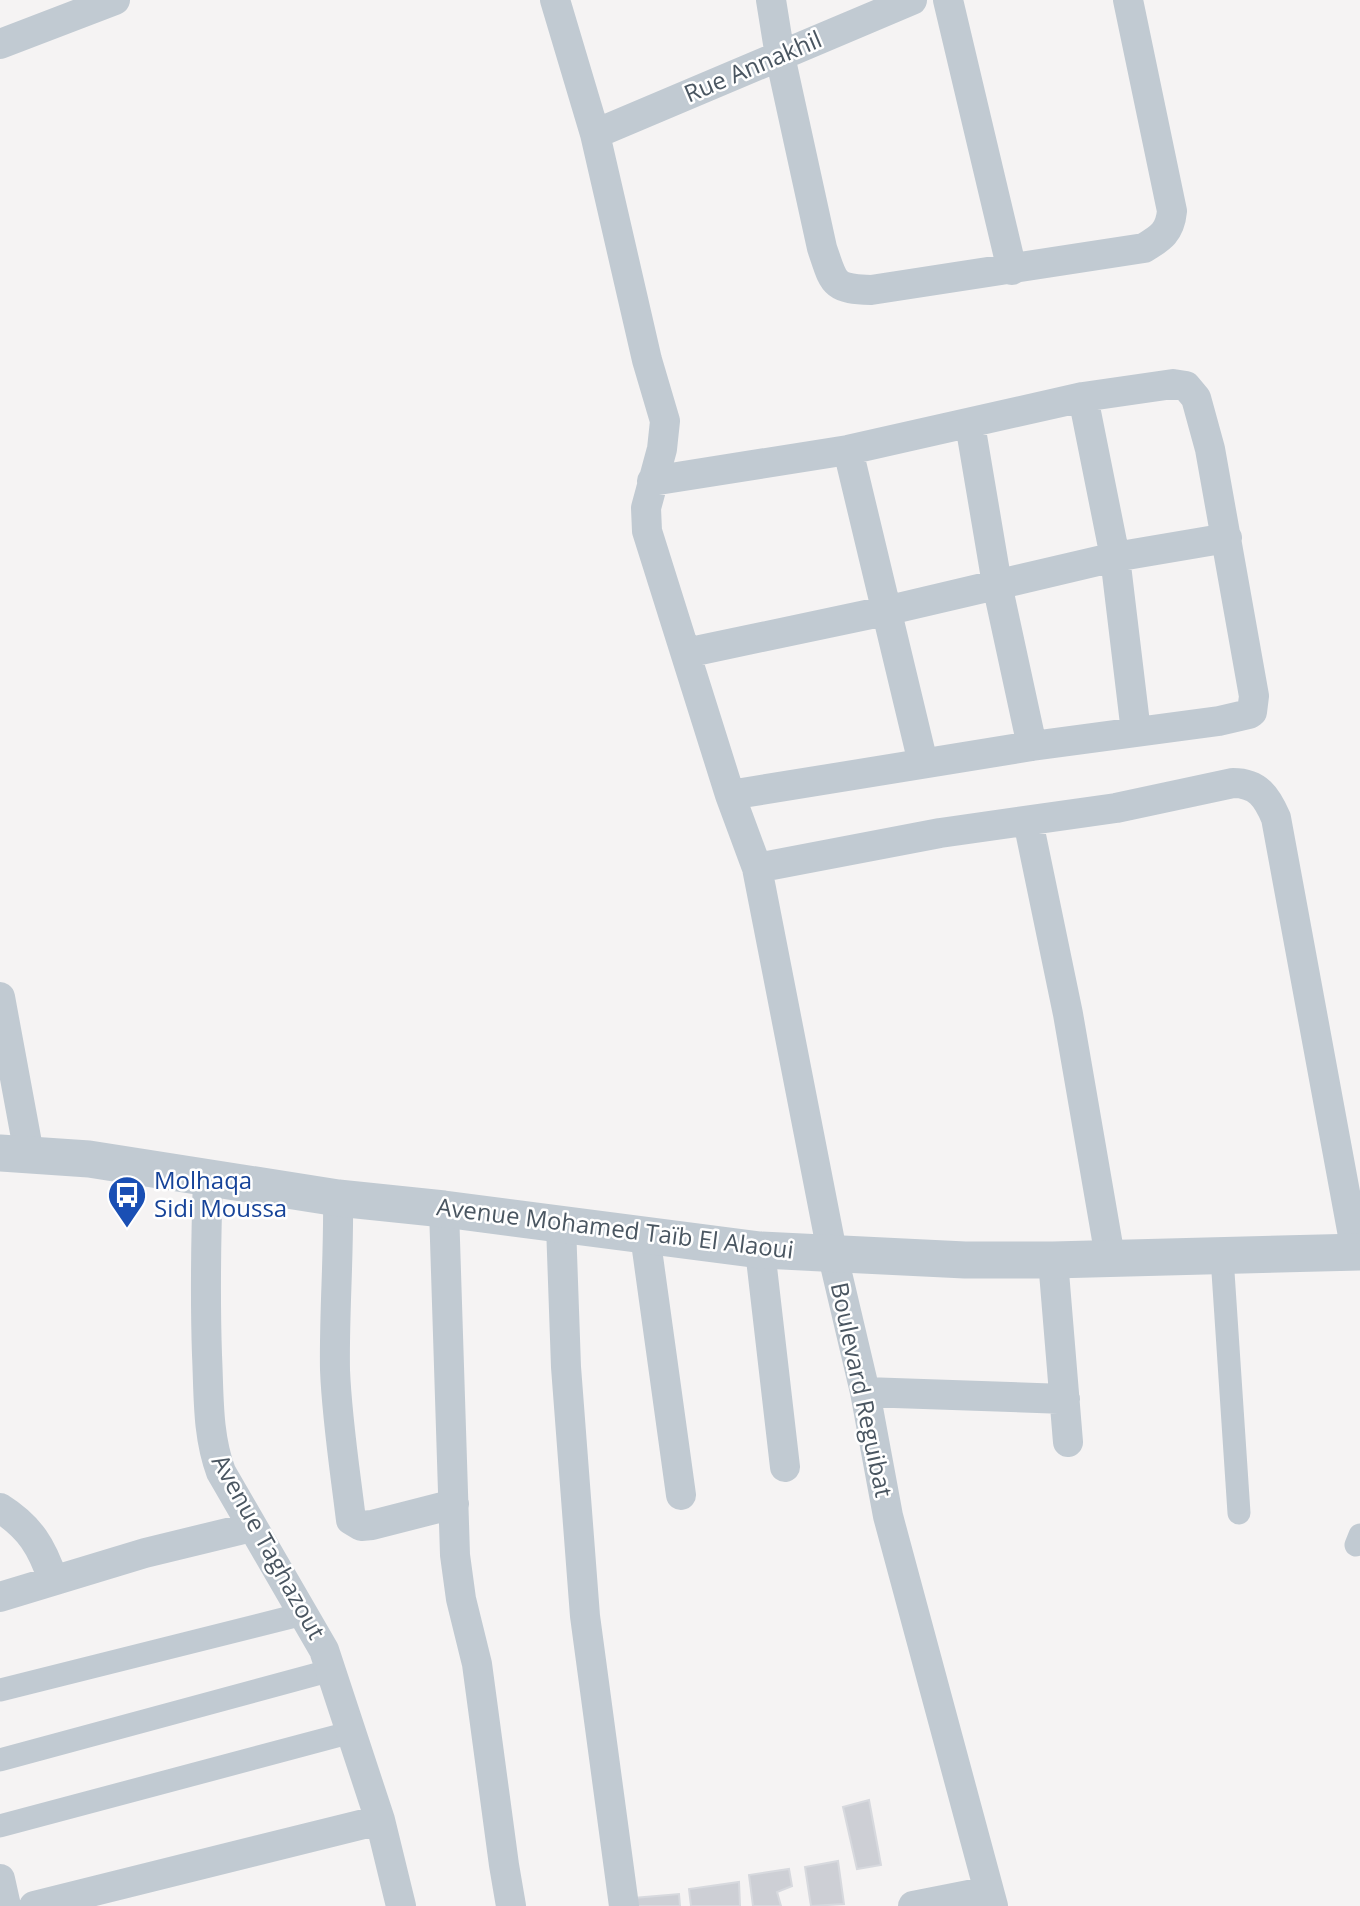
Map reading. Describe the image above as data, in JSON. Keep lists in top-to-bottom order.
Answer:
{
  "streets": {
    "street": [
      "Rue Annakhil",
      "Avenue Mohamed Taïb El Alaoui",
      "Boulevard Reguibat",
      "Avenue Taghazout"
    ]
  },
  "crossings": [
    ["Rue Annakhil", "Boulevard Reguibat"],
    ["Avenue Mohamed Taïb El Alaoui", "Boulevard Reguibat"],
    ["Avenue Mohamed Taïb El Alaoui", "Avenue Taghazout"]
  ],
  "places": {
    "bus stop": ["Molhaqa Sidi Moussa"]
  }
}
